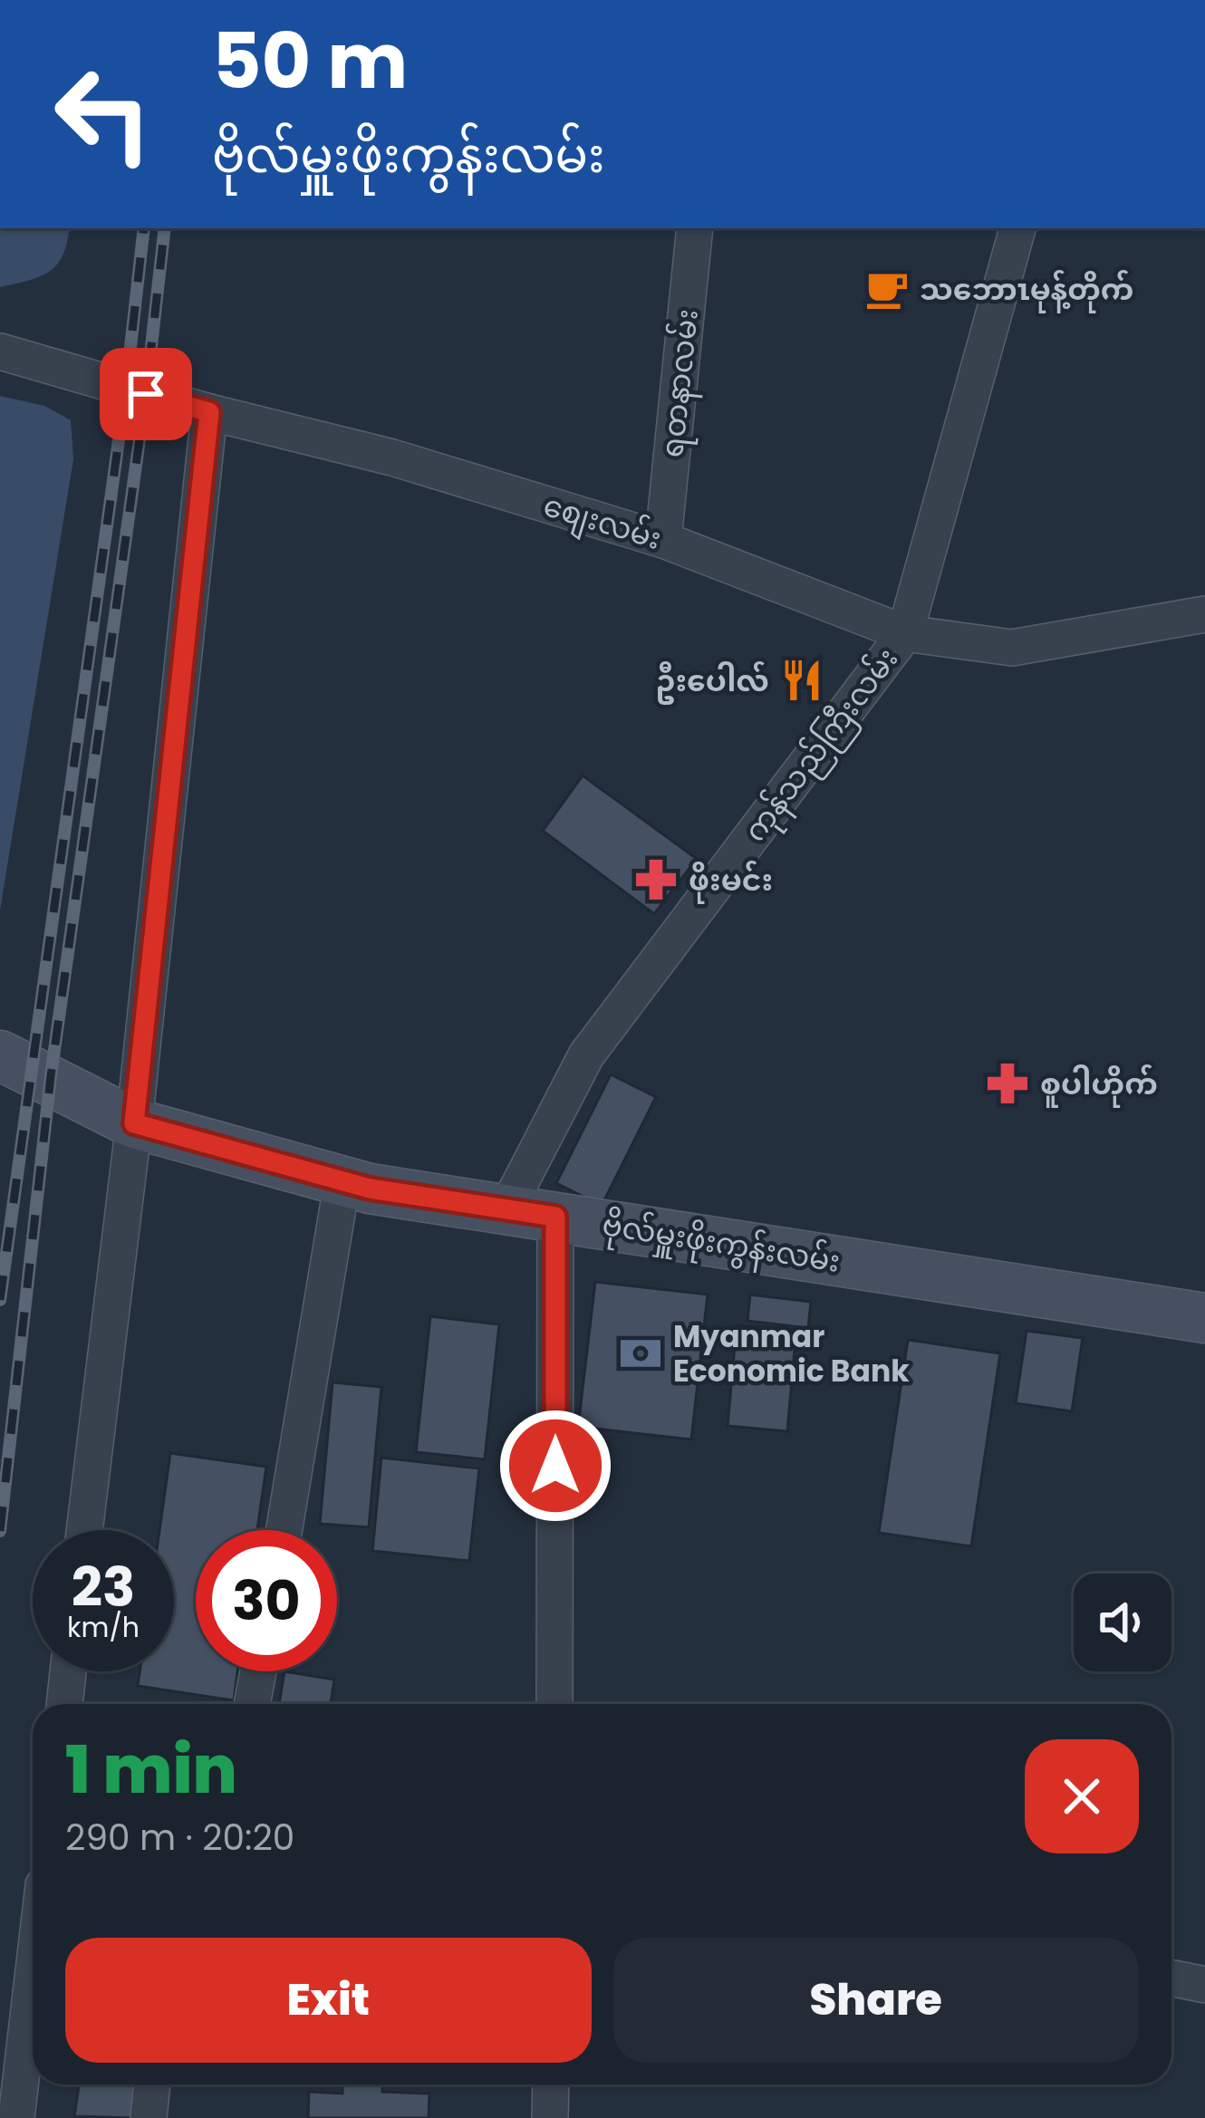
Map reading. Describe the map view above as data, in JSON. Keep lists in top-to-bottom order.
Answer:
{
  "streets": {
    "street": [
      "ရတနာလမ်း",
      "စျေးလမ်း",
      "ကုန်သည်ကြီးလမ်း",
      "ဗိုလ်မှူးဖိုးကွန်းလမ်း"
    ]
  },
  "crossings": [
    ["ရတနာလမ်း", "စျေးလမ်း"],
    ["စျေးလမ်း", "ကုန်သည်ကြီးလမ်း"],
    ["ကုန်သည်ကြီးလမ်း", "ဗိုလ်မှူးဖိုးကွန်းလမ်း"]
  ],
  "places": {
    "cafe": ["သဘောၤမုန့်တိုက်"],
    "restaurant": ["ဦးပေါလ်"],
    "pharmacy": ["ဖိုးမင်း", "စူပါဟိုက်"],
    "bank": ["Myanmar Economic Bank"]
  },
  "page": {
    "turn": ["50 m", "ဗိုလ်မှူးဖိုးကွန်းလမ်း"],
    "speed": "23 km/h",
    "limit": "30",
    "heading": ["1 min", "290 m · 20:20"],
    "buttons": ["Exit", "Share"]
  }
}
